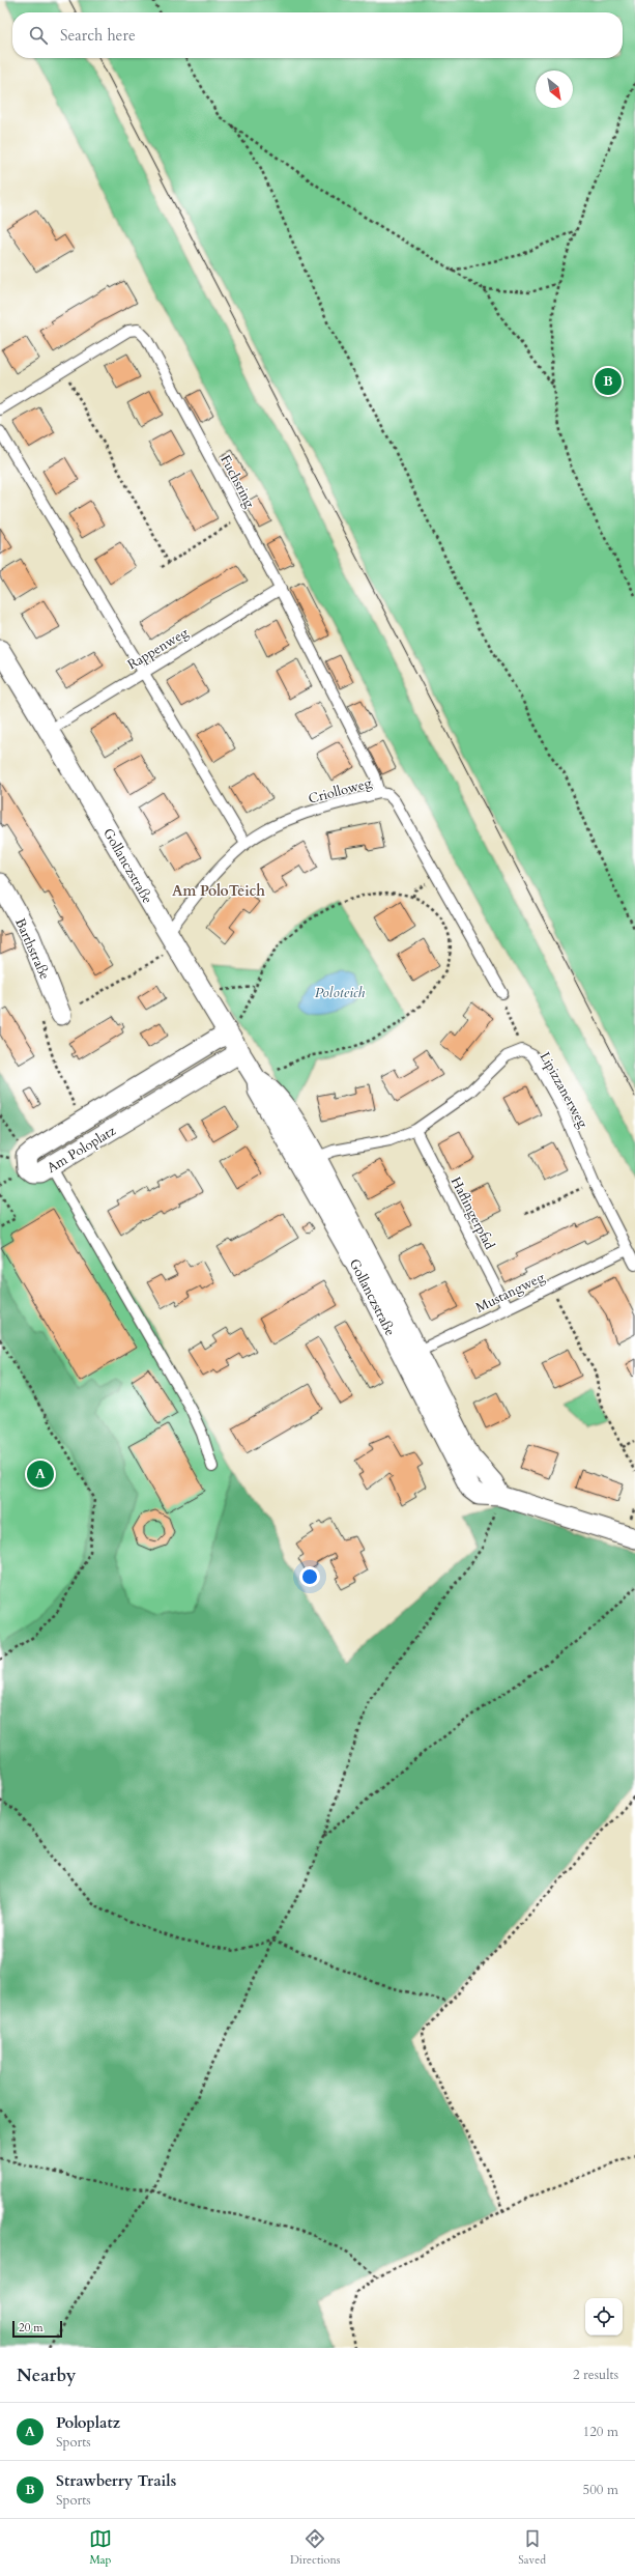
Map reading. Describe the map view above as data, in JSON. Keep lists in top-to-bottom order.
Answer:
{
  "streets": {
    "street": ["Gollanczstraße", "Barthstraße", "Am Poloplatz"],
    "lane": [
      "Fuchsring",
      "Rappenweg",
      "Criolloweg",
      "Lipizzanerweg",
      "Haflingerpfad",
      "Mustangweg"
    ]
  },
  "crossings": [
    ["Fuchsring", "Rappenweg"],
    ["Fuchsring", "Criolloweg"],
    ["Rappenweg", "Gollanczstraße"],
    ["Criolloweg", "Gollanczstraße"],
    ["Gollanczstraße", "Lipizzanerweg"],
    ["Gollanczstraße", "Am Poloplatz"],
    ["Gollanczstraße", "Mustangweg"],
    ["Lipizzanerweg", "Haflingerpfad"],
    ["Lipizzanerweg", "Mustangweg"],
    ["Haflingerpfad", "Mustangweg"]
  ],
  "districts": ["Am PoloTeich"],
  "water": ["Poloteich"],
  "scale_bar": "20 m",
  "north": "bottom right",
  "page": {
    "search": "Search here",
    "pins": ["B", "A"],
    "scale": "20 m",
    "heading": ["Nearby", "2 results"],
    "list": [
      {
        "mark": "A",
        "name": "Poloplatz",
        "note": "Sports",
        "value": "120 m"
      },
      {
        "mark": "B",
        "name": "Strawberry Trails",
        "note": "Sports",
        "value": "500 m"
      }
    ],
    "nav": ["Map", "Directions", "Saved"]
  }
}
